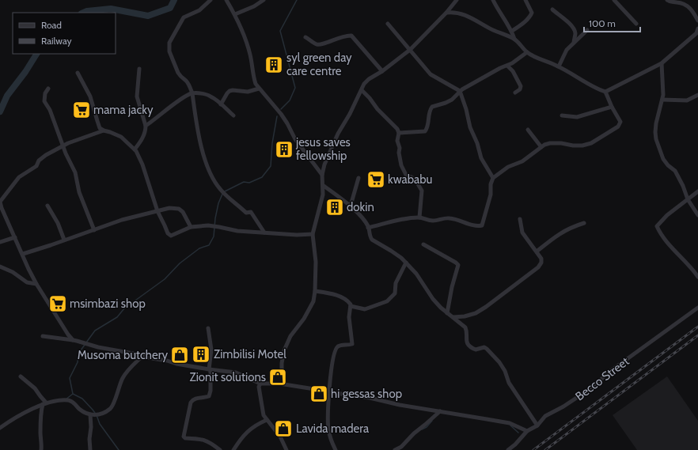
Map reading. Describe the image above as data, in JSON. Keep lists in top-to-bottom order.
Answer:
{
  "streets": {
    "street": ["Becco Street"]
  },
  "places": {
    "building": [
      "syl green day care centre",
      "jesus saves fellowship",
      "dokin",
      "Zimbilisi Motel"
    ],
    "supermarket": ["mama jacky", "kwababu", "msimbazi shop"],
    "shop": [
      "Musoma butchery",
      "Zionit solutions",
      "hi gessas shop",
      "Lavida madera"
    ]
  },
  "legend": ["Road", "Railway"],
  "scale_bar": "100 m"
}
